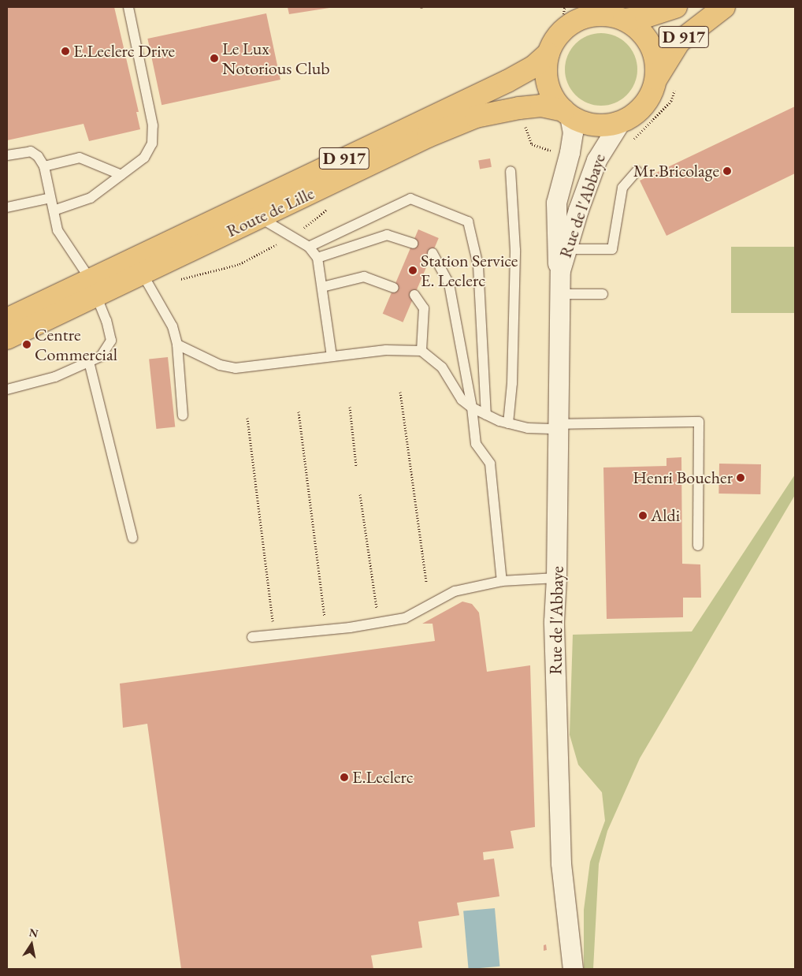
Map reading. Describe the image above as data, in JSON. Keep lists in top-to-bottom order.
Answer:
{
  "streets": {
    "main road": ["D 917", "Route de Lille"],
    "street": ["Rue de l'Abbaye"]
  },
  "crossings": [
    ["D 917", "Rue de l'Abbaye"],
    ["D 917", "Route de Lille"],
    ["Rue de l'Abbaye", "Route de Lille"]
  ],
  "places": [
    "E.Leclerc Drive",
    "Le Lux Notorious Club",
    "Mr.Bricolage",
    "Station Service E. Leclerc",
    "Centre Commercial",
    "Henri Boucher",
    "Aldi",
    "E.Leclerc"
  ],
  "north": "top"
}
